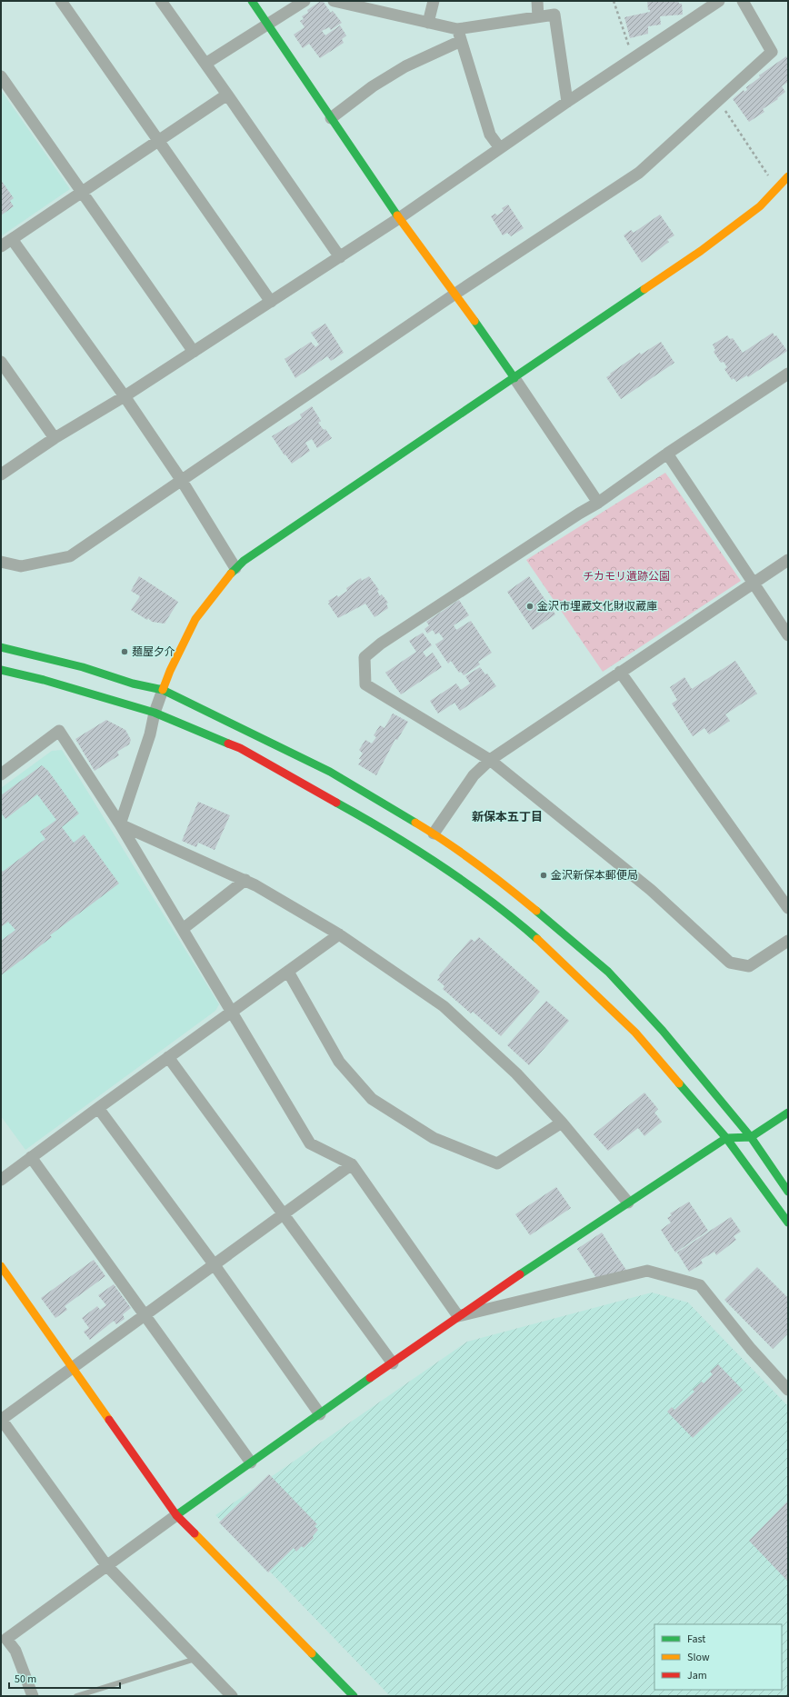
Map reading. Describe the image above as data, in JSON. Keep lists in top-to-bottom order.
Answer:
{
  "districts": ["新保本五丁目"],
  "parks": ["チカモリ遺跡公園"],
  "places": ["金沢市埋蔵文化財収蔵庫", "麺屋夕介", "金沢新保本郵便局"],
  "legend": ["Fast", "Slow", "Jam"],
  "scale_bar": "50 m"
}
